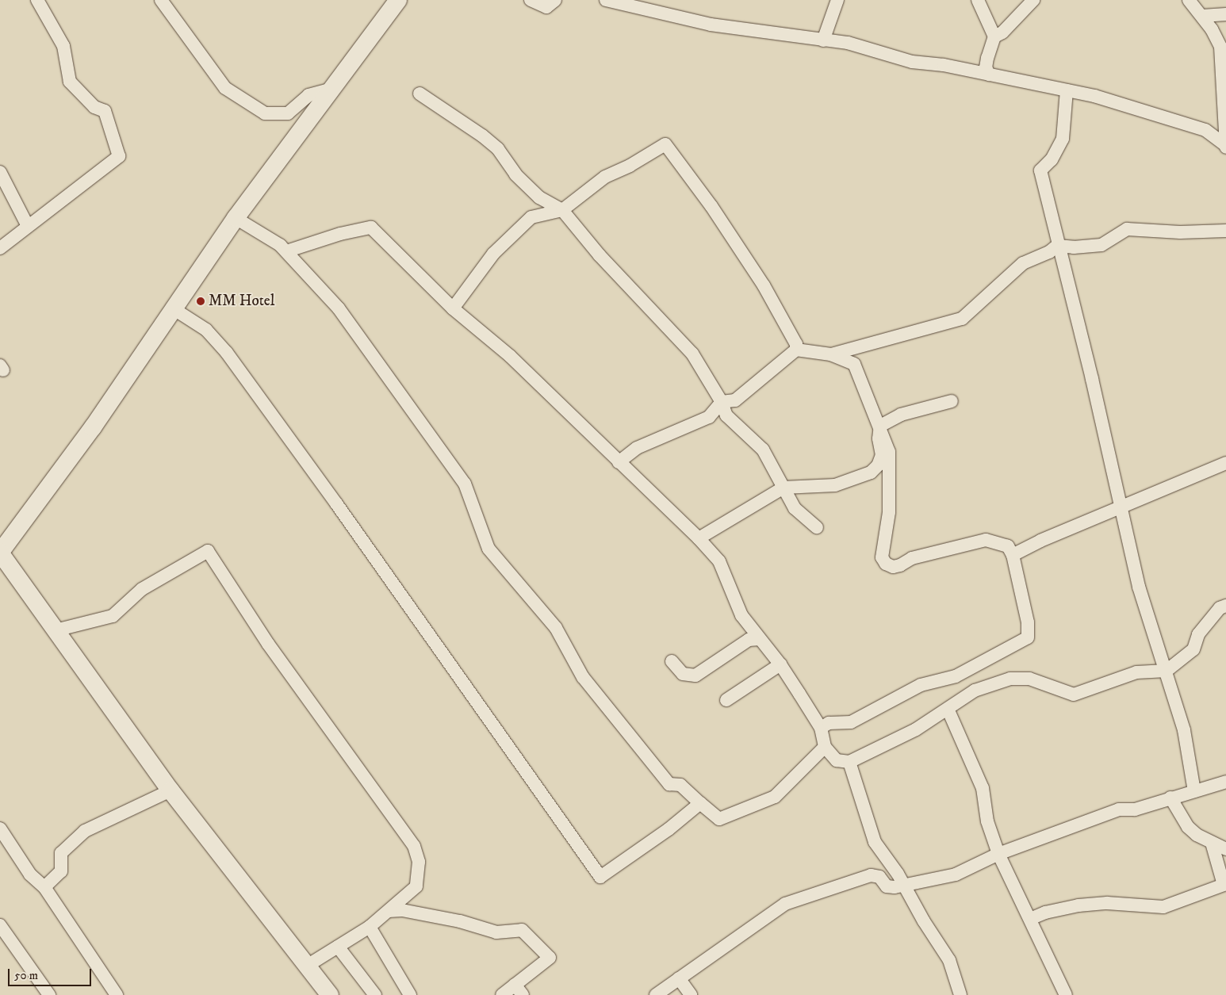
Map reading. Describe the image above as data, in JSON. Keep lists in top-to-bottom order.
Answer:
{
  "places": ["MM Hotel"],
  "scale_bar": "50 m"
}
